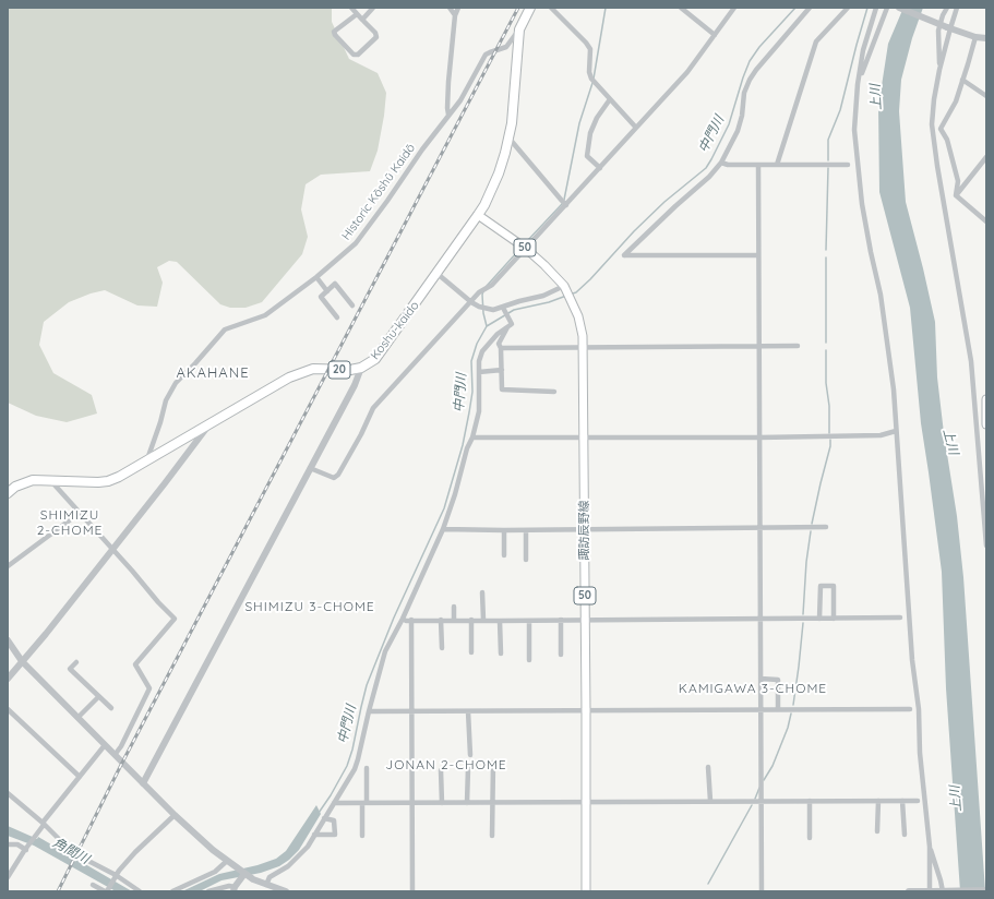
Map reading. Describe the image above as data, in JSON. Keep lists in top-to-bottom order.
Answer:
{
  "streets": {
    "highway": ["Koshu-kaido", "20"],
    "main road": ["50", "諏訪辰野線"],
    "street": ["Historic Kōshū Kaidō"]
  },
  "crossings": [
    ["Historic Kōshū Kaidō", "Koshu-kaido"],
    ["Koshu-kaido", "諏訪辰野線"]
  ],
  "districts": [
    "AKAHANE",
    "SHIMIZU 2-CHOME",
    "SHIMIZU 3-CHOME",
    "KAMIGAWA 3-CHOME",
    "JONAN 2-CHOME"
  ],
  "water": ["上川", "中門川", "角間川"]
}
